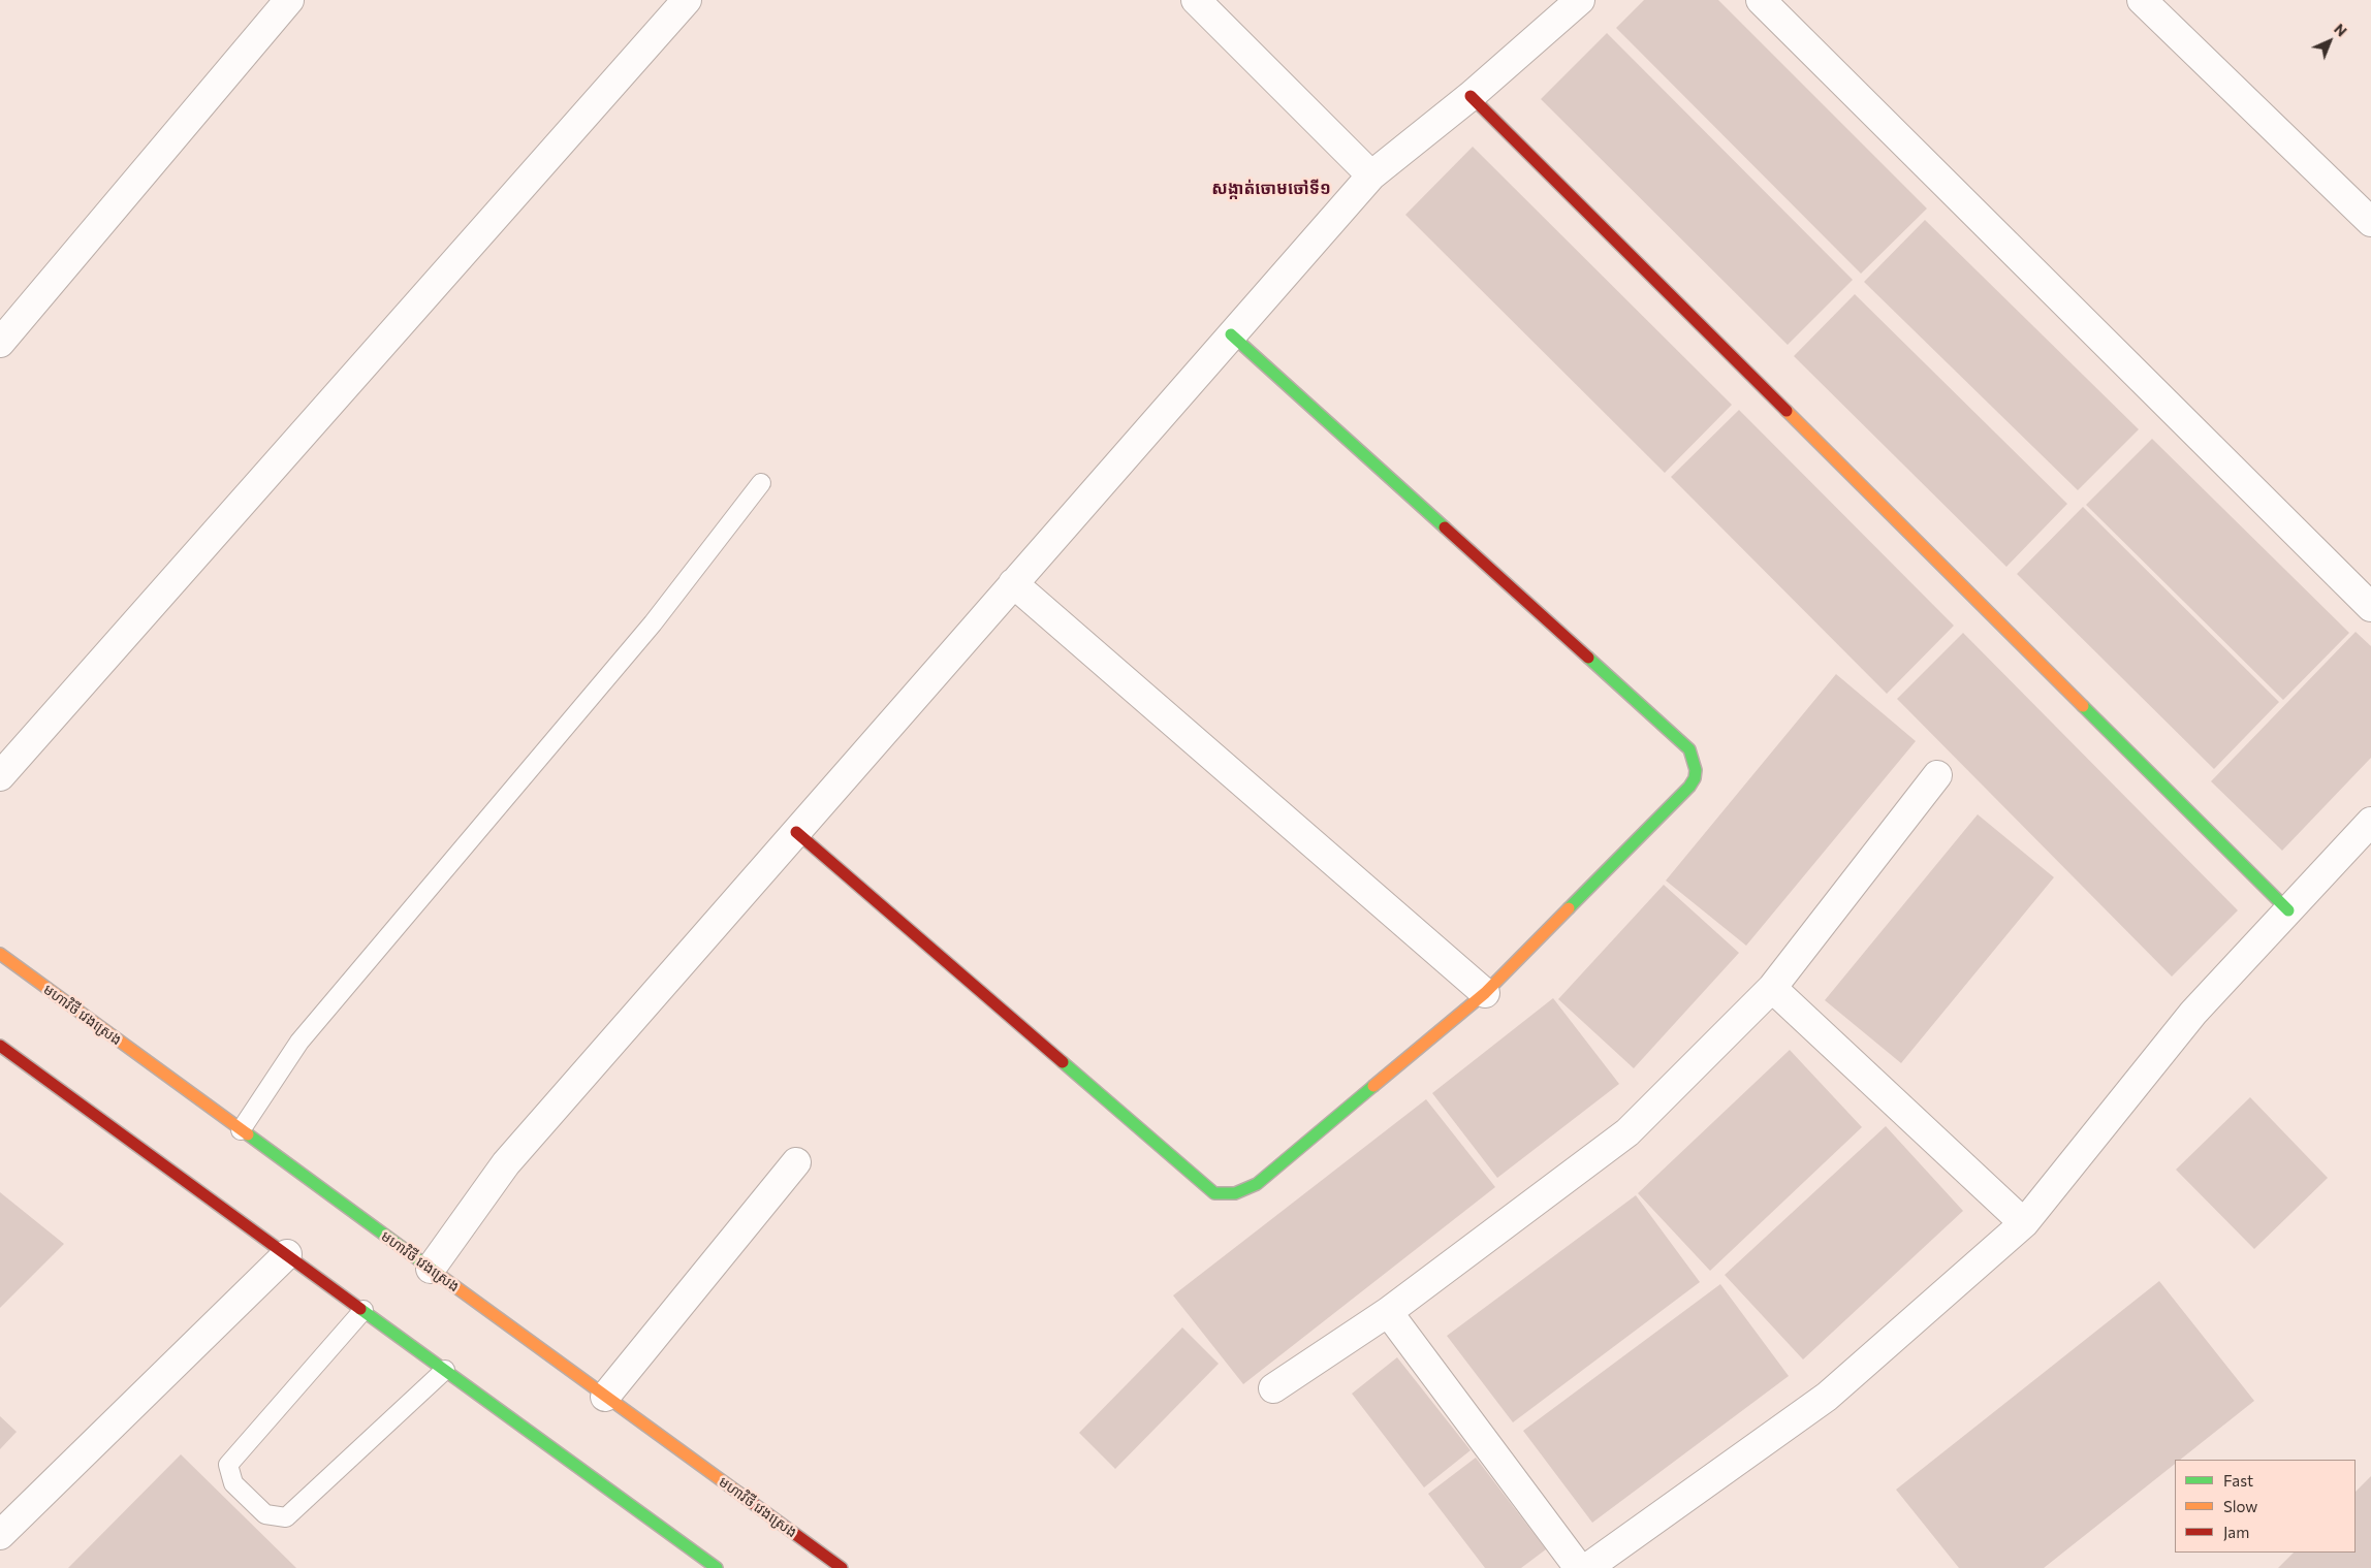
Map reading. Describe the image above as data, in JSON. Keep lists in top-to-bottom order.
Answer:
{
  "streets": {
    "street": ["មហាវិថី វេងស្រេង"]
  },
  "districts": ["សង្កាត់ចោមចៅទី១"],
  "legend": ["Fast", "Slow", "Jam"],
  "north": "top right"
}
